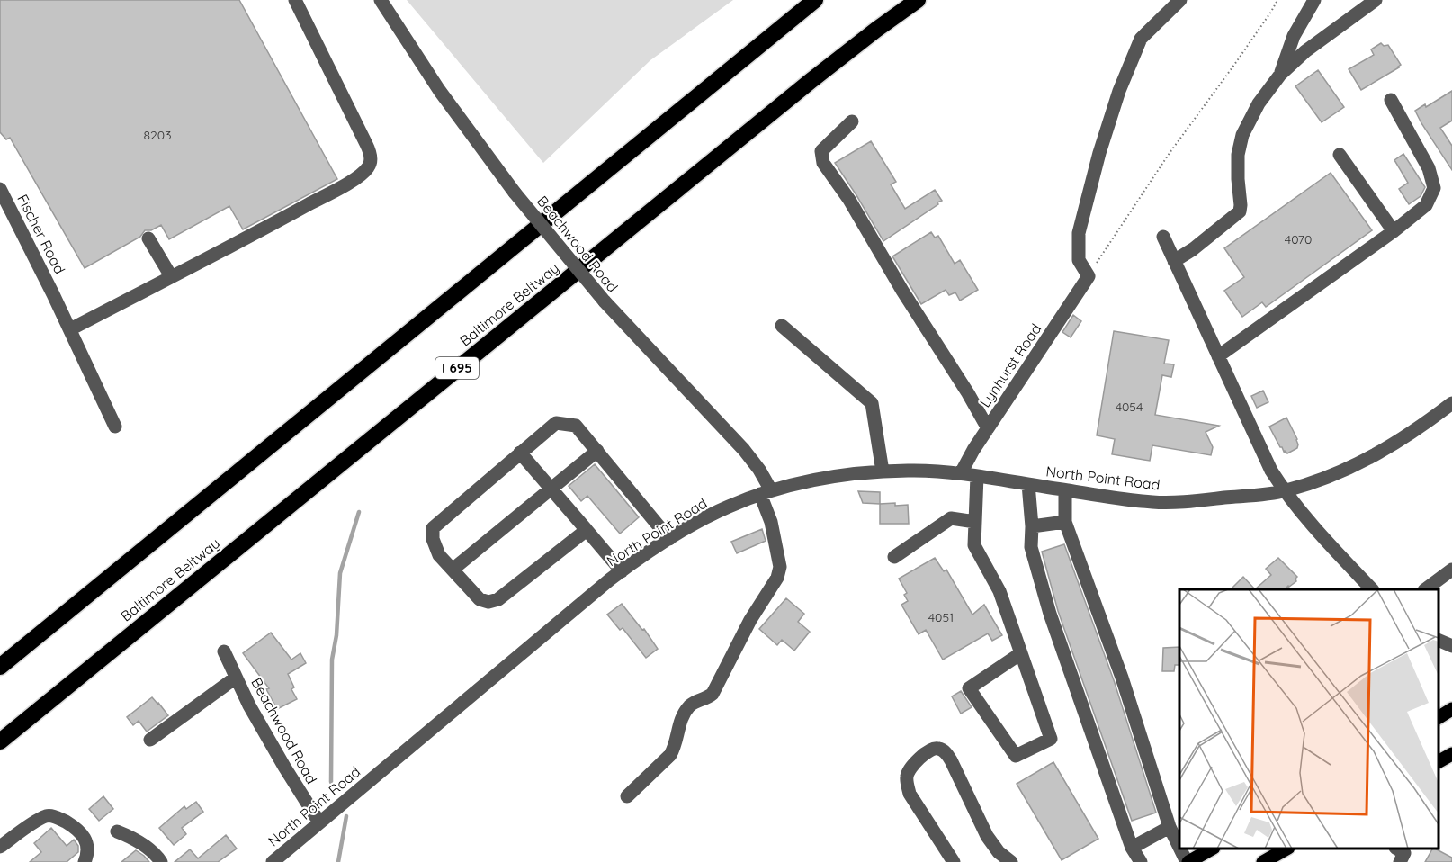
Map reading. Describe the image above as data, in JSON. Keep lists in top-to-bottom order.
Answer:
{
  "streets": {
    "highway": ["Baltimore Beltway", "I 695"],
    "street": [
      "Fischer Road",
      "Beachwood Road",
      "Lynhurst Road",
      "North Point Road"
    ]
  },
  "crossings": [
    ["Beachwood Road", "North Point Road"],
    ["Lynhurst Road", "North Point Road"]
  ],
  "house_numbers": [
    "8203",
    "4070",
    "4054",
    "4051"
  ]
}
